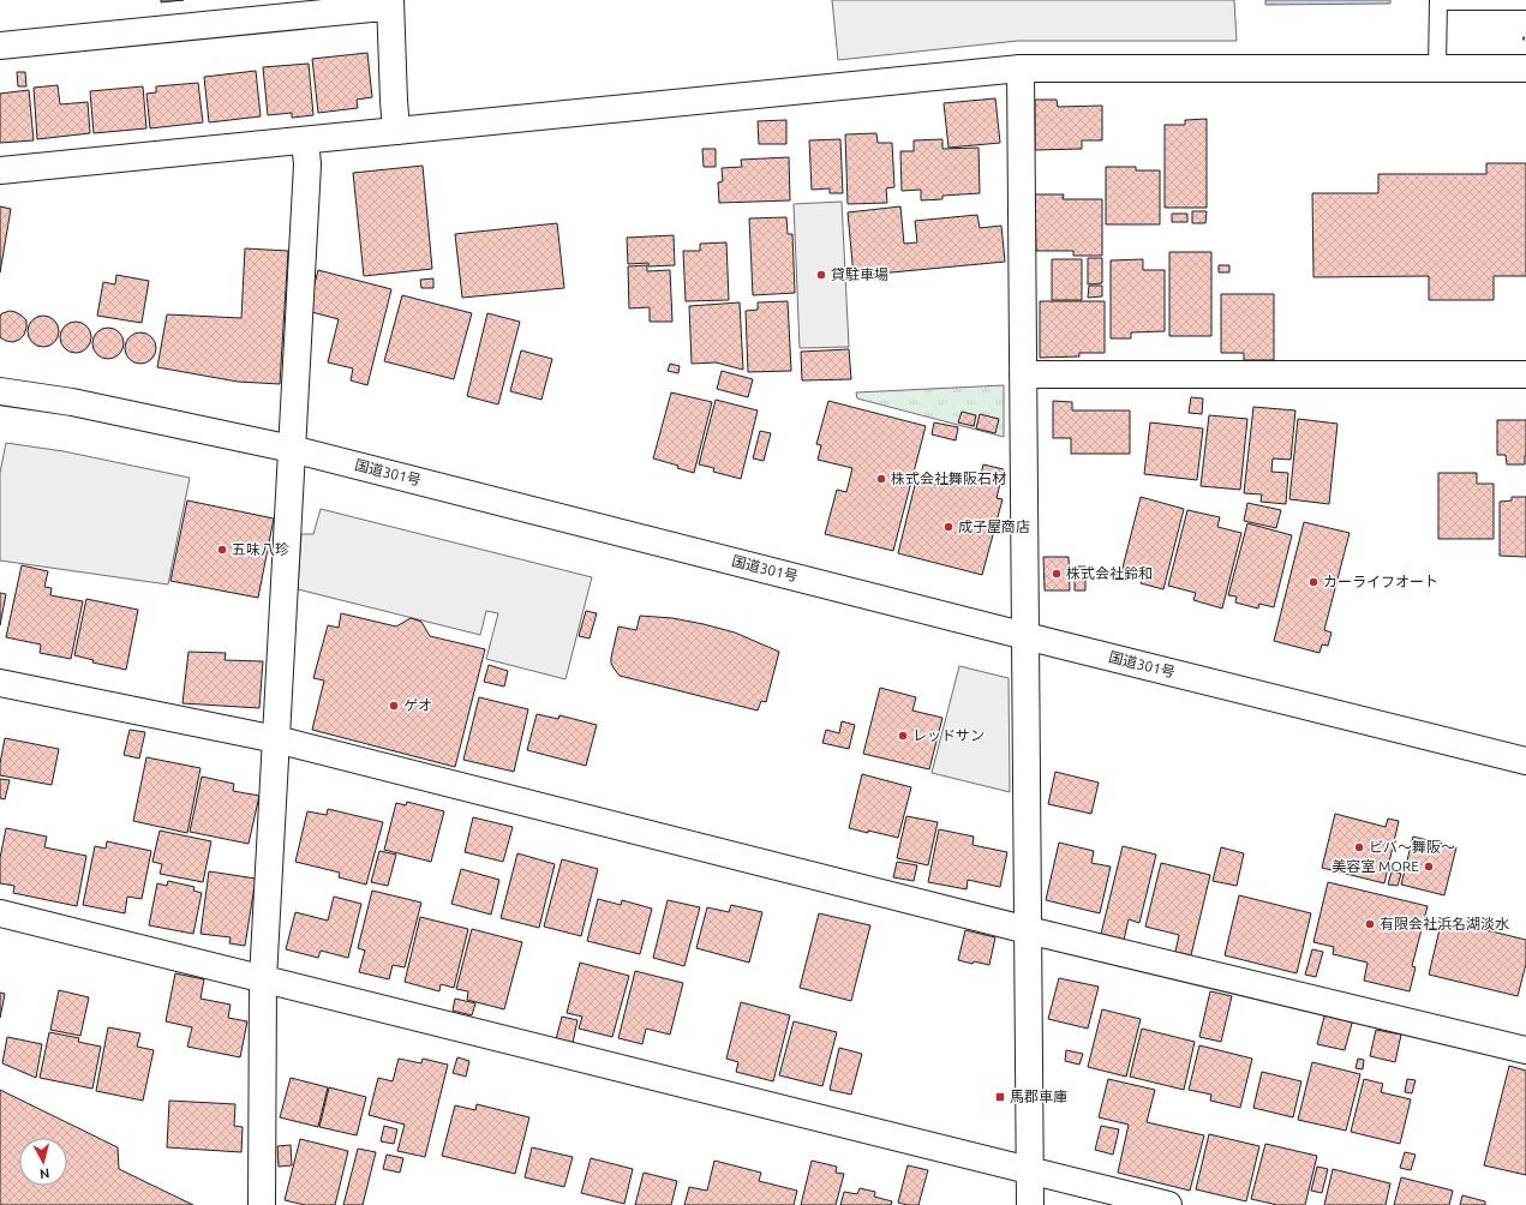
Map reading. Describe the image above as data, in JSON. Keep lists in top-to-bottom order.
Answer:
{
  "streets": {
    "main road": ["国道301号"]
  },
  "places": {
    "other": [
      "貸駐車場",
      "株式会社舞阪石材",
      "成子屋商店",
      "五味八珍",
      "株式会社鈴和",
      "カーライフオート",
      "ゲオ",
      "レッドサン",
      "ビバ～舞阪～",
      "美容室 MORE",
      "有限会社浜名湖淡水"
    ],
    "transit": ["馬郡車庫"]
  },
  "north": "bottom"
}
